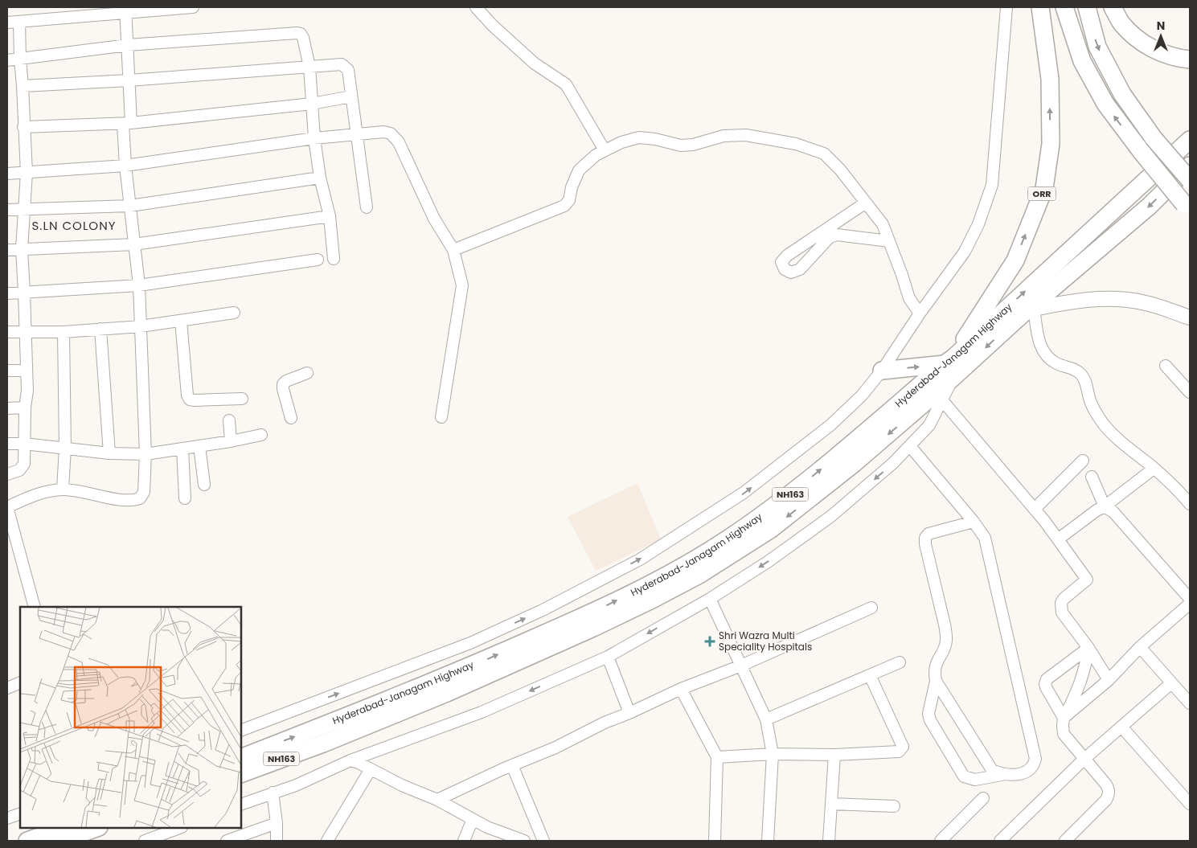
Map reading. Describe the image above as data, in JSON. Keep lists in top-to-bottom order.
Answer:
{
  "streets": {
    "highway": ["ORR", "Hyderabad-Janagam Highway", "NH163"]
  },
  "crossings": [
    ["ORR", "Hyderabad-Janagam Highway"]
  ],
  "districts": ["S.LN COLONY"],
  "places": {
    "health": ["Shri Wazra Multi Speciality Hospitals"]
  },
  "north": "top"
}
